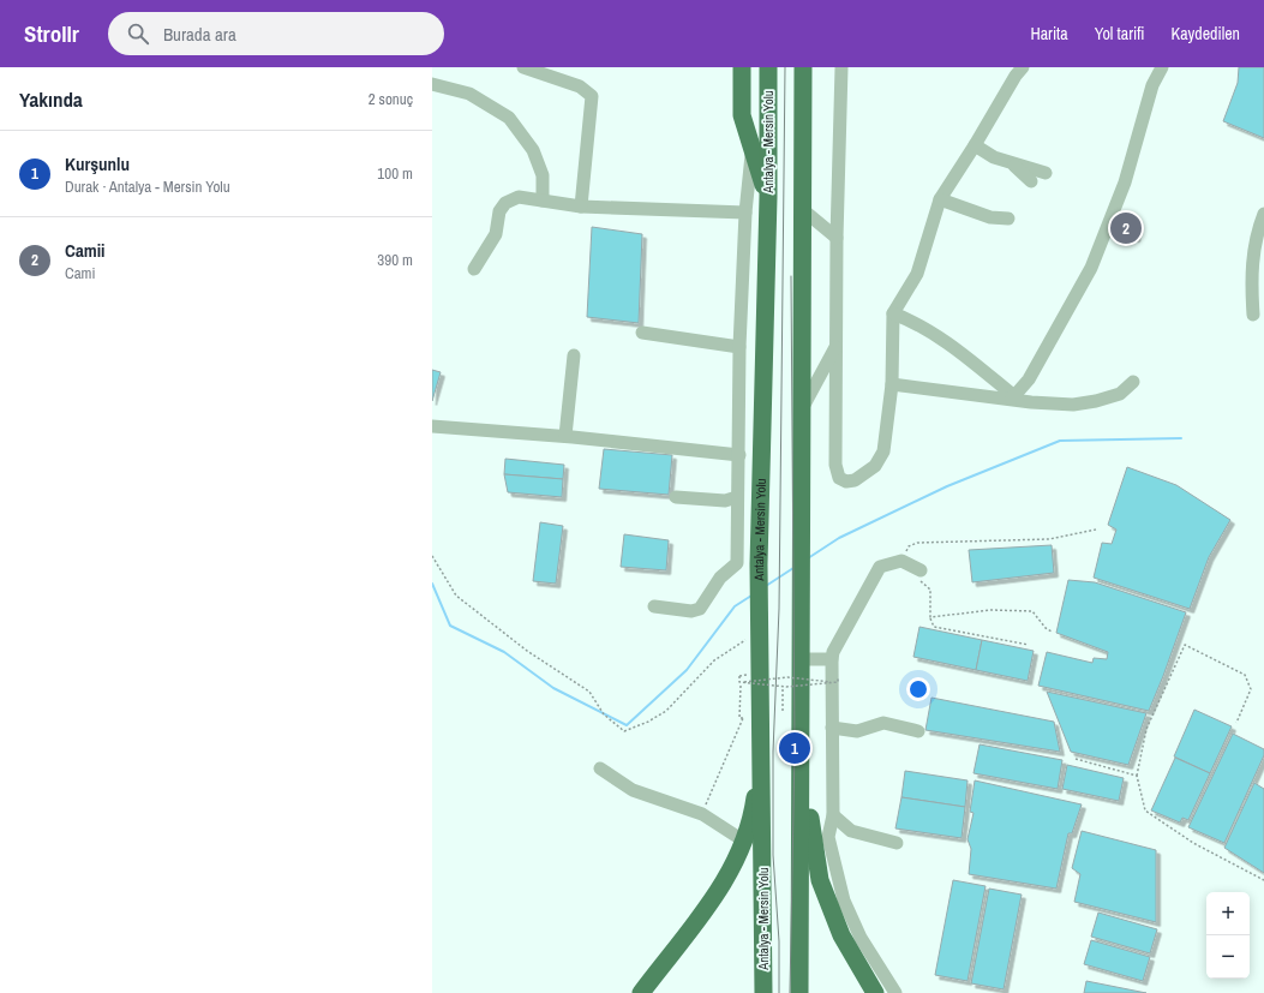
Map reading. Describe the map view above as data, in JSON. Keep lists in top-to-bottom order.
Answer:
{
  "streets": {
    "highway": ["Antalya - Mersin Yolu"]
  },
  "page": {
    "header": "Strollr",
    "search": "Burada ara",
    "nav": ["Harita", "Yol tarifi", "Kaydedilen"],
    "heading": ["Yakında", "2 sonuç"],
    "list": [
      {
        "mark": "1",
        "name": "Kurşunlu",
        "note": "Durak · Antalya - Mersin Yolu",
        "value": "100 m"
      },
      {
        "mark": "2",
        "name": "Camii",
        "note": "Cami",
        "value": "390 m"
      }
    ],
    "pins": ["2", "1"],
    "map_buttons": ["+", "−"]
  }
}
